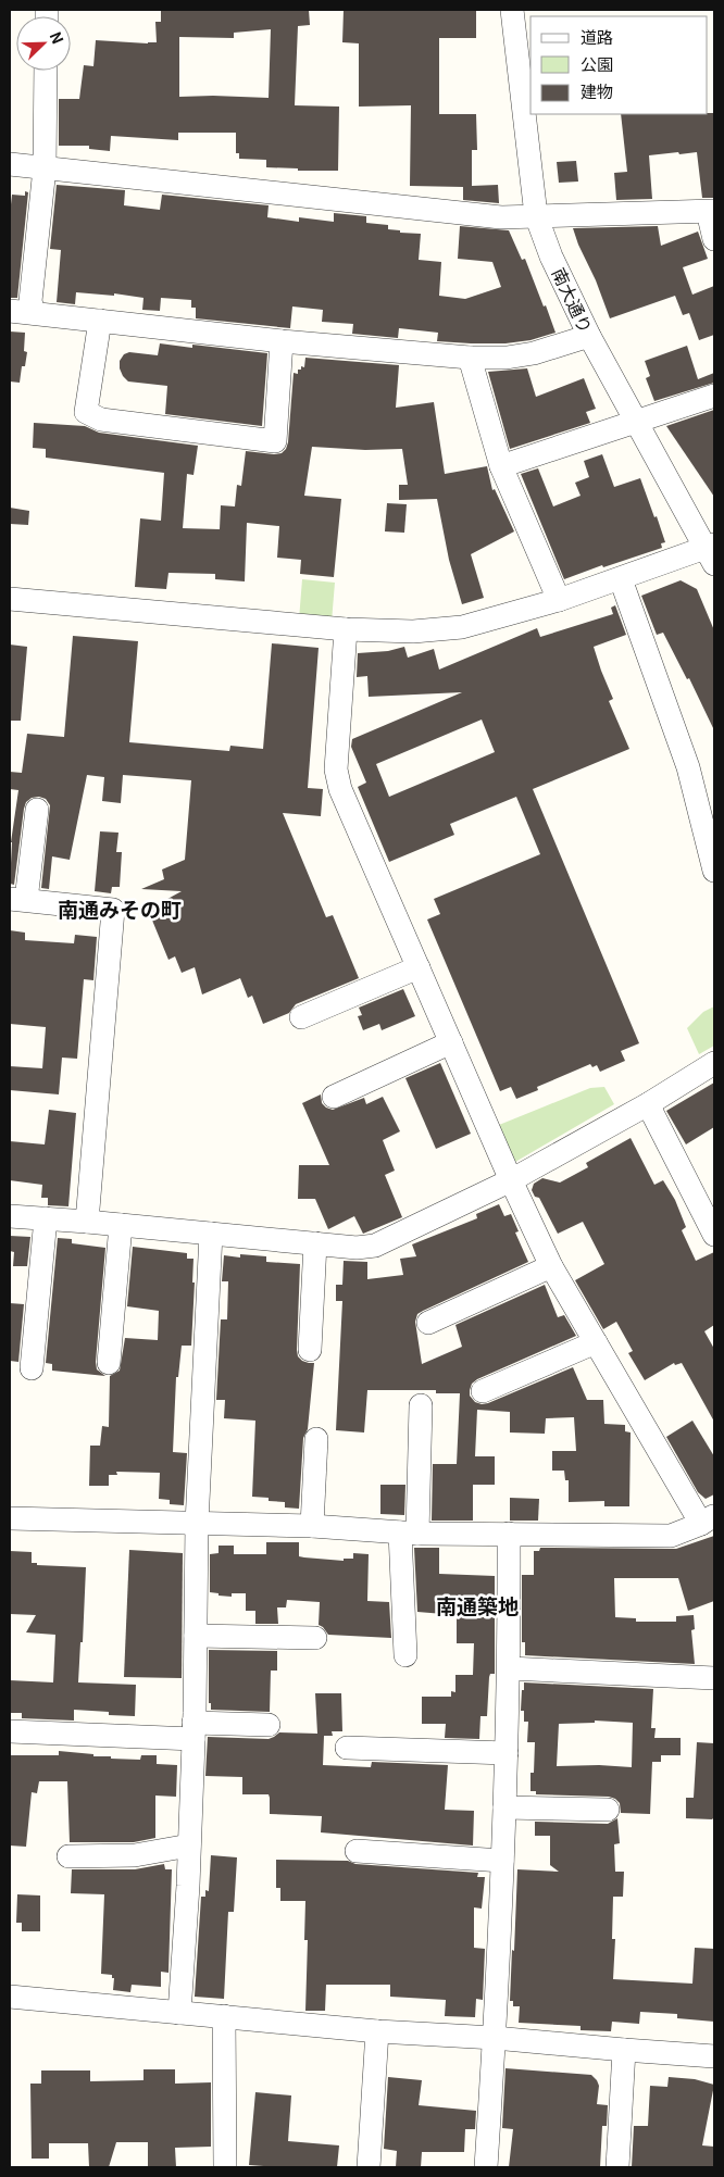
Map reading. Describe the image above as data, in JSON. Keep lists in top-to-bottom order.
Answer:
{
  "streets": {
    "street": ["南大通り"]
  },
  "districts": ["南通みその町", "南通築地"],
  "legend": ["道路", "公園", "建物"],
  "north": "top right"
}
